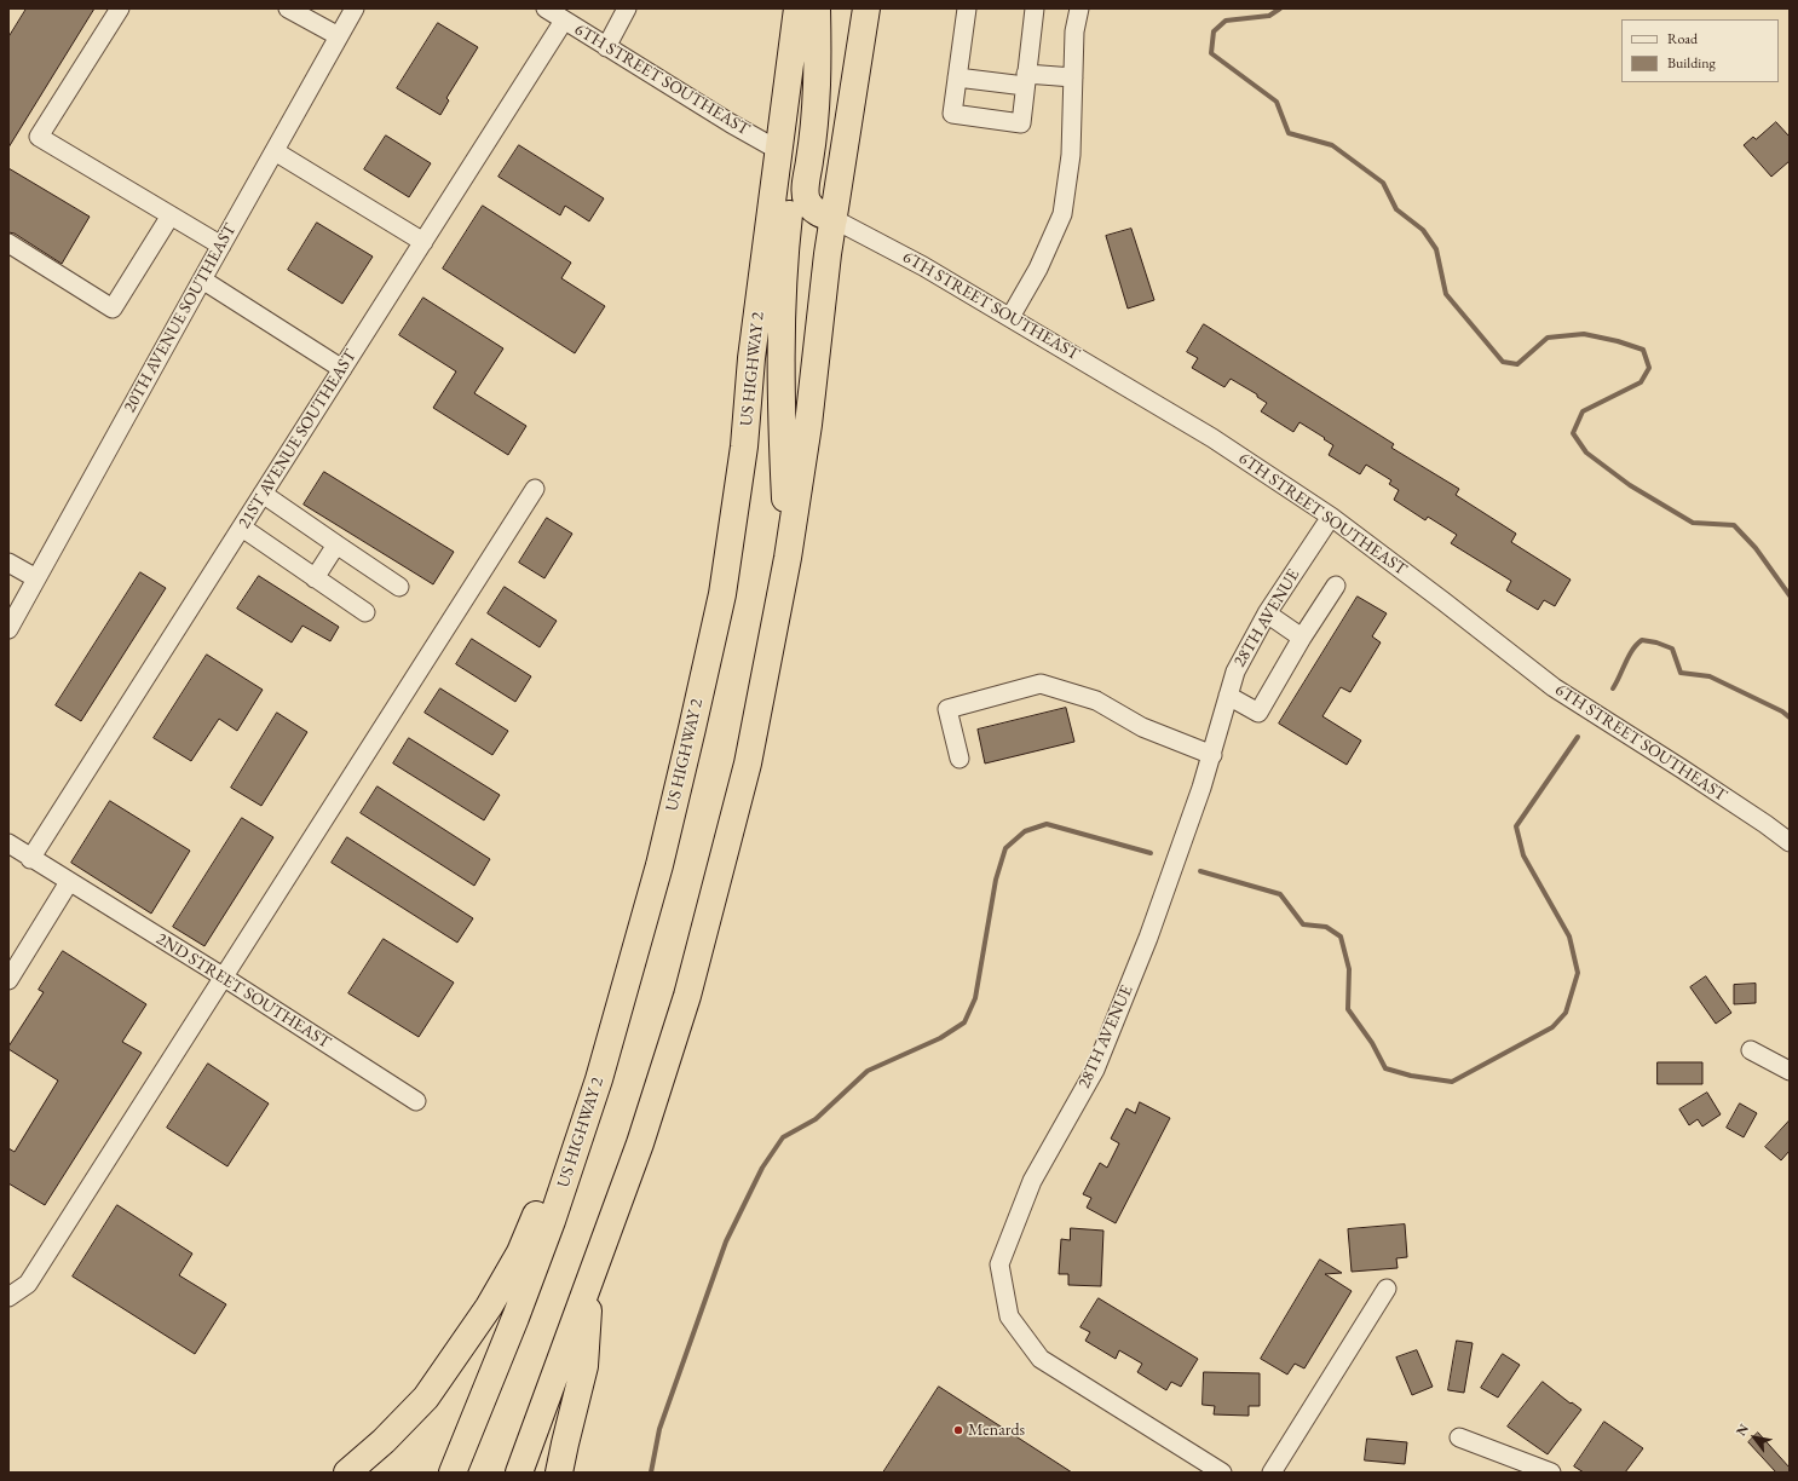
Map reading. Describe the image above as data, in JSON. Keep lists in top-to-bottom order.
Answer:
{
  "streets": {
    "highway": ["US HIGHWAY 2"],
    "street": [
      "6TH STREET SOUTHEAST",
      "20TH AVENUE SOUTHEAST",
      "21ST AVENUE SOUTHEAST",
      "28TH AVENUE",
      "2ND STREET SOUTHEAST"
    ]
  },
  "crossings": [
    ["6TH STREET SOUTHEAST", "US HIGHWAY 2"],
    ["6TH STREET SOUTHEAST", "21ST AVENUE SOUTHEAST"],
    ["6TH STREET SOUTHEAST", "28TH AVENUE"],
    ["21ST AVENUE SOUTHEAST", "2ND STREET SOUTHEAST"]
  ],
  "places": ["Menards"],
  "legend": ["Road", "Building"],
  "north": "top left"
}
